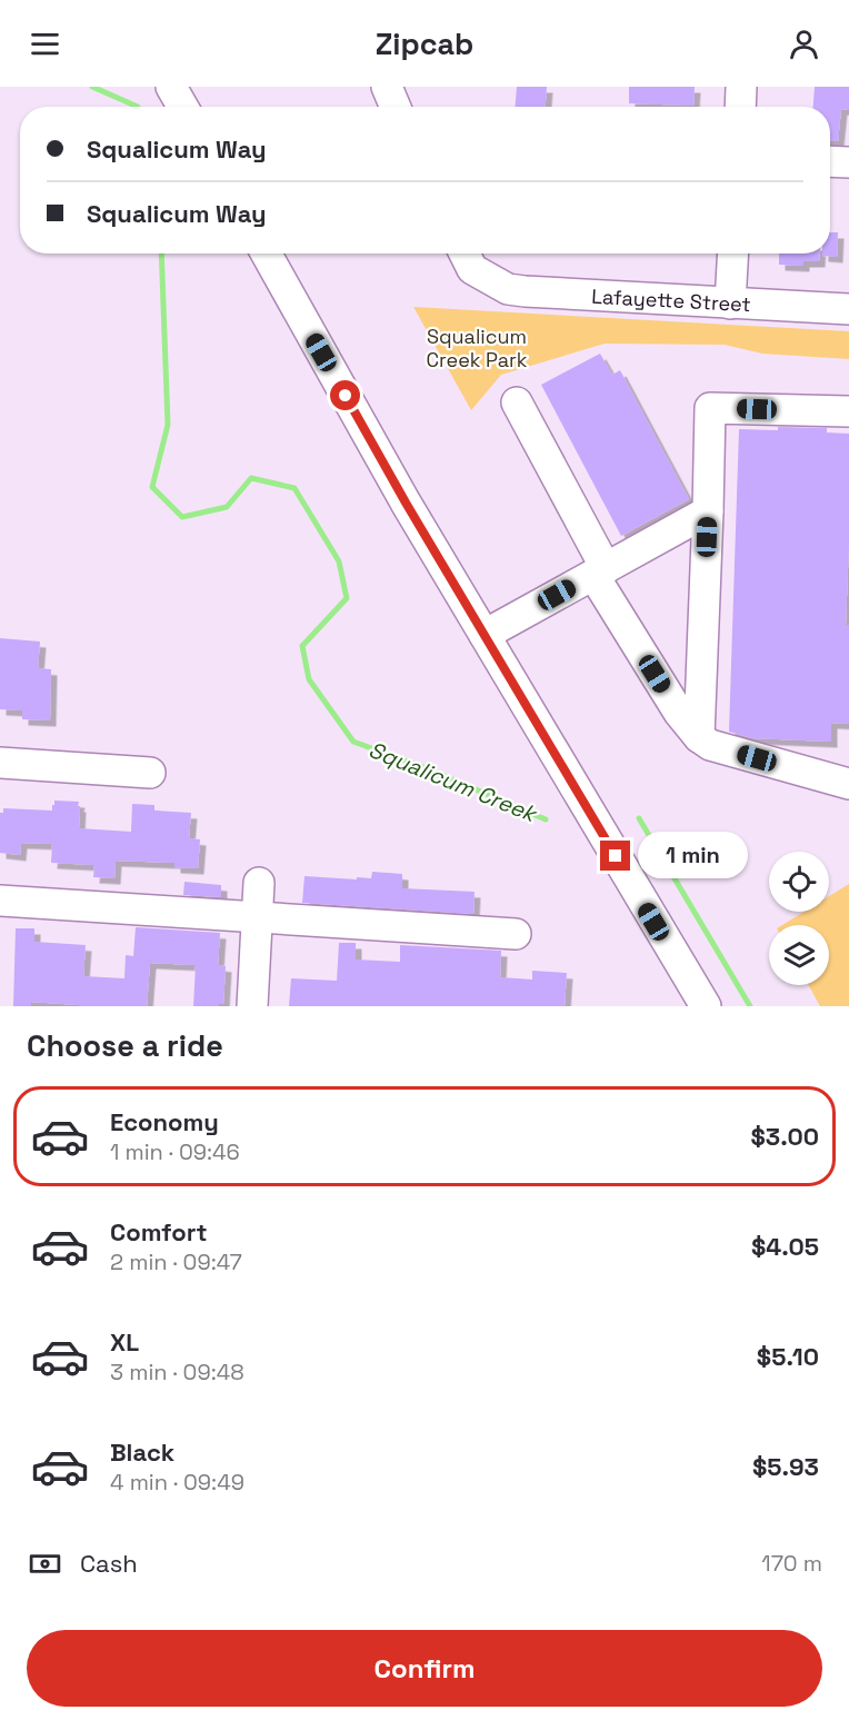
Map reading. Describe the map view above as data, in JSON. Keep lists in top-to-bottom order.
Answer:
{
  "streets": {
    "street": ["Lafayette Street"]
  },
  "water": ["Squalicum Creek"],
  "parks": ["Squalicum Creek Park"],
  "page": {
    "header": "Zipcab",
    "banner": ["Squalicum Way", "Squalicum Way"],
    "bubble": "1 min",
    "heading": "Choose a ride",
    "list": [
      {
        "name": "Economy",
        "note": "1 min · 09:46",
        "value": "$3.00"
      },
      {
        "name": "Comfort",
        "note": "2 min · 09:47",
        "value": "$4.05"
      },
      {
        "name": "XL",
        "note": "3 min · 09:48",
        "value": "$5.10"
      },
      {
        "name": "Black",
        "note": "4 min · 09:49",
        "value": "$5.93"
      }
    ],
    "pay": ["Cash", "170 m"],
    "buttons": "Confirm"
  }
}
